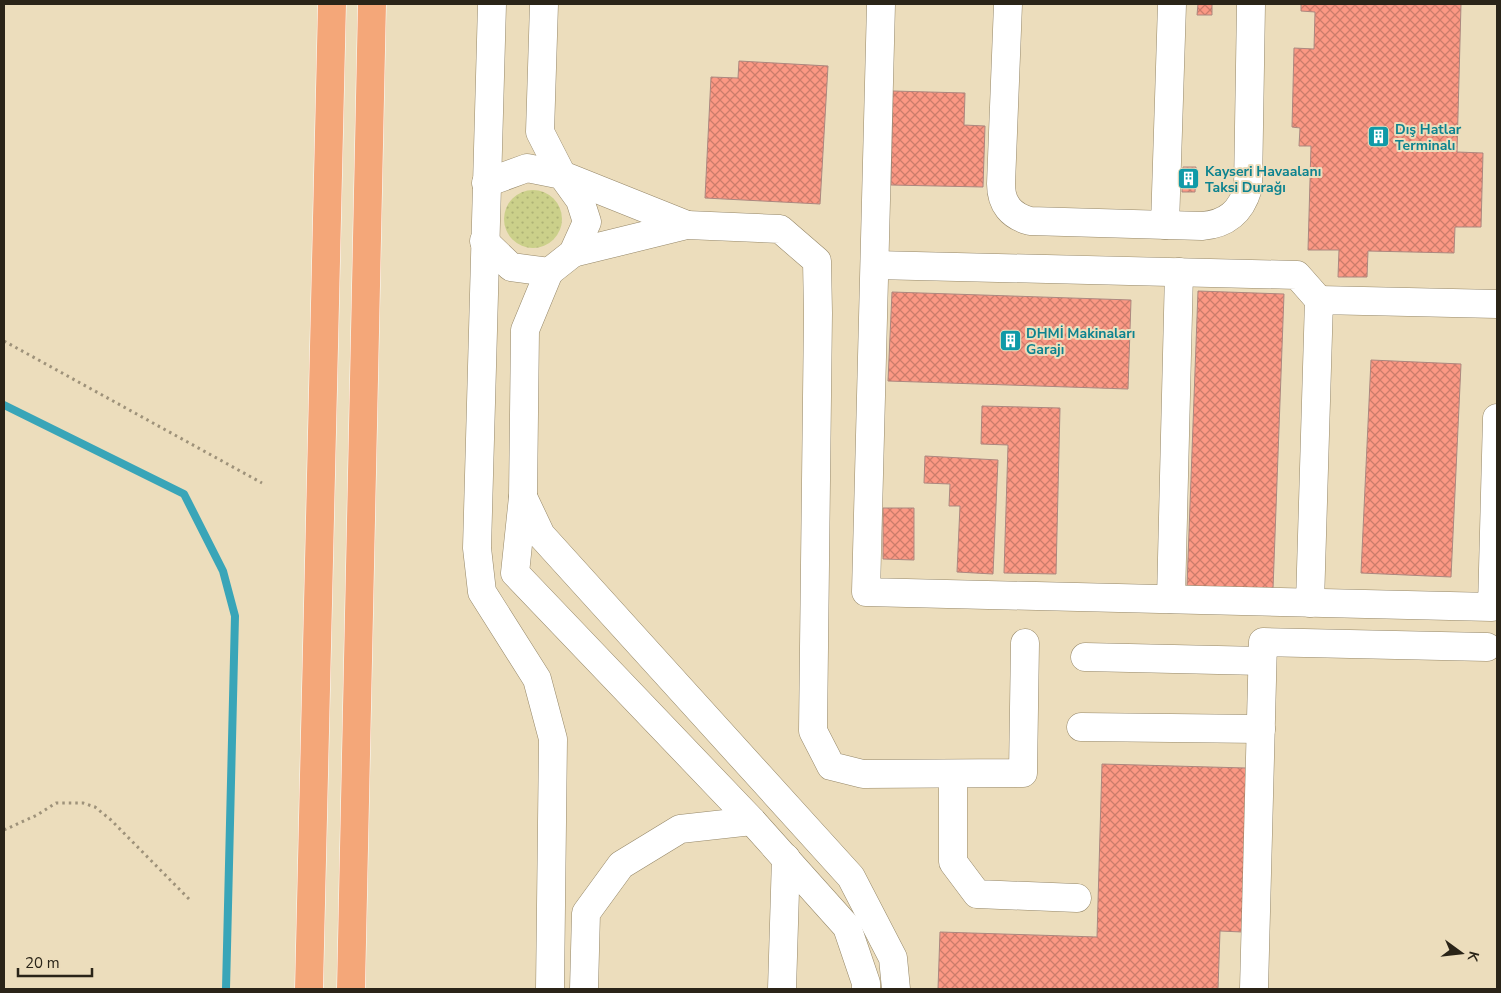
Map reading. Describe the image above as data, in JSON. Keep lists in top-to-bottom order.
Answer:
{
  "places": {
    "building": ["Dış Hatlar Terminalı", "Kayseri Havaalanı Taksi Durağı", "DHMİ Makinaları Garajı"]
  },
  "scale_bar": "20 m",
  "north": "right"
}
